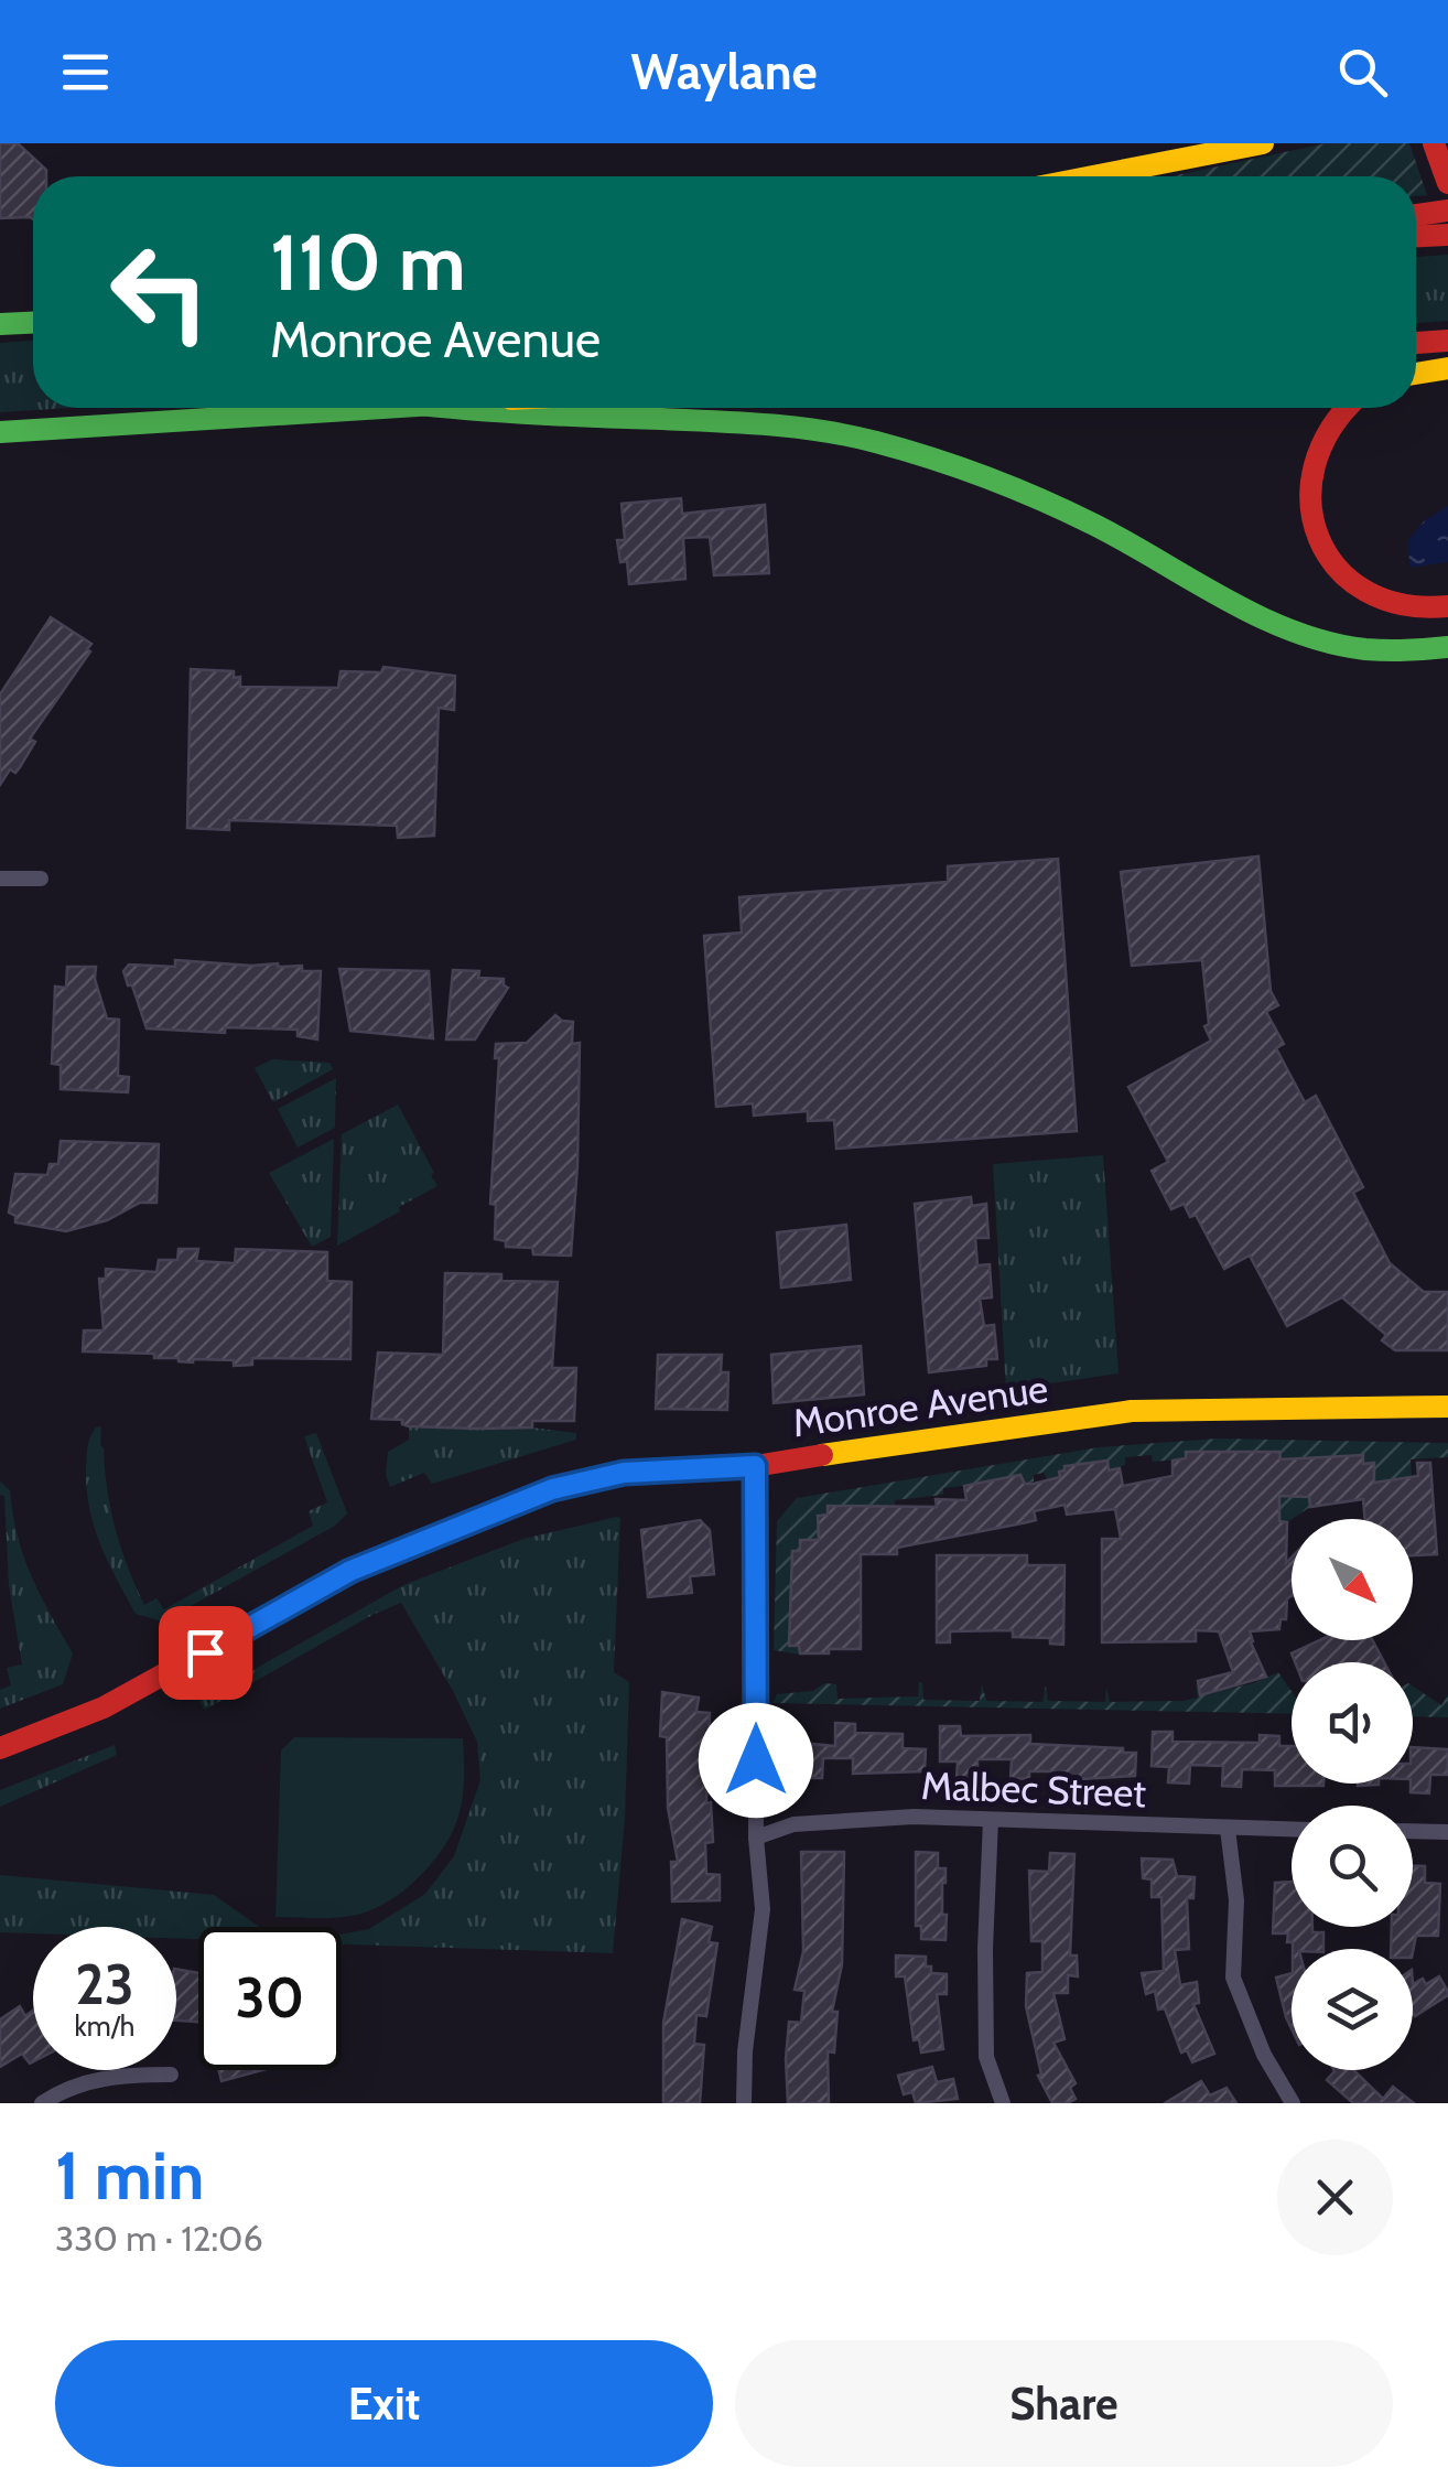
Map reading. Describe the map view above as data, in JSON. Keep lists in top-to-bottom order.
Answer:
{
  "streets": {
    "main road": ["Monroe Avenue"],
    "street": ["Malbec Street"]
  },
  "north": "bottom right",
  "page": {
    "header": "Waylane",
    "turn": ["110 m", "Monroe Avenue"],
    "speed": "23 km/h",
    "limit": "30",
    "heading": ["1 min", "330 m · 12:06"],
    "buttons": ["Exit", "Share"]
  }
}
